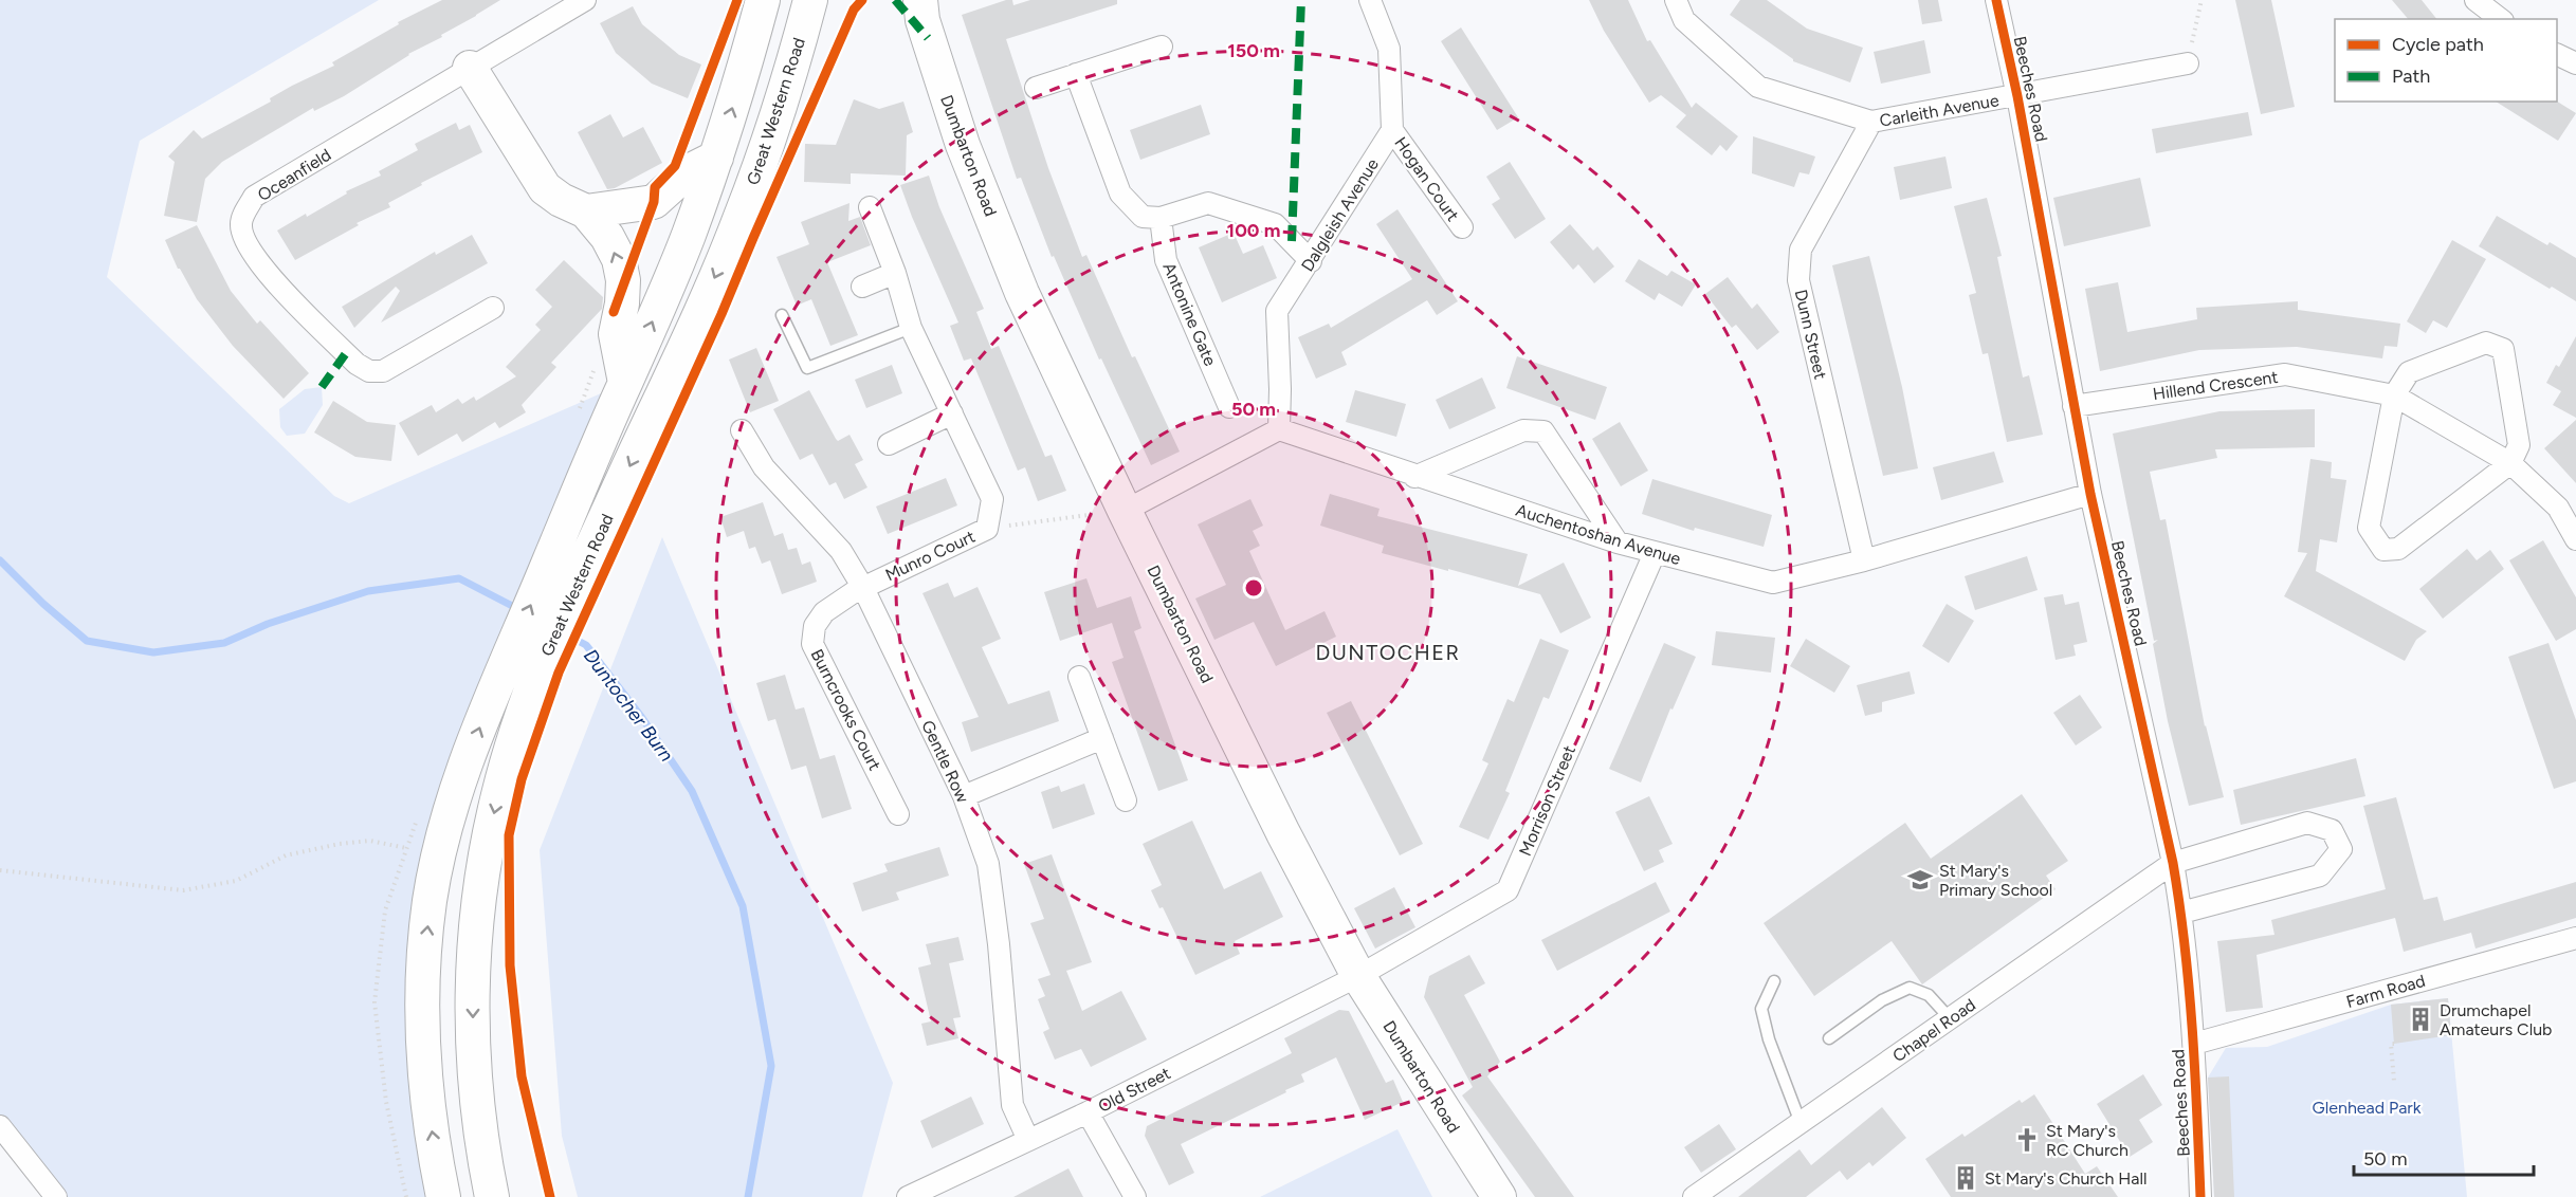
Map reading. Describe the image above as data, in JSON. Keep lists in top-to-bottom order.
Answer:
{
  "streets": {
    "main road": ["Great Western Road", "Dumbarton Road"],
    "street": [
      "Beeches Road",
      "Carleith Avenue",
      "Oceanfield",
      "Hogan Court",
      "Dalgleish Avenue",
      "Antonine Gate",
      "Dunn Street",
      "Hillend Crescent",
      "Auchentoshan Avenue",
      "Munro Court",
      "Burncrooks Court",
      "Gentle Row",
      "Morrison Street",
      "Farm Road",
      "Chapel Road",
      "Old Street"
    ]
  },
  "crossings": [
    ["Beeches Road", "Carleith Avenue"],
    ["Beeches Road", "Hillend Crescent"],
    ["Beeches Road", "Auchentoshan Avenue"],
    ["Beeches Road", "Farm Road"],
    ["Beeches Road", "Chapel Road"],
    ["Carleith Avenue", "Dunn Street"],
    ["Dumbarton Road", "Morrison Street"],
    ["Dumbarton Road", "Old Street"],
    ["Hogan Court", "Dalgleish Avenue"],
    ["Dalgleish Avenue", "Auchentoshan Avenue"],
    ["Dunn Street", "Auchentoshan Avenue"],
    ["Auchentoshan Avenue", "Morrison Street"],
    ["Munro Court", "Burncrooks Court"],
    ["Munro Court", "Gentle Row"],
    ["Burncrooks Court", "Gentle Row"],
    ["Gentle Row", "Old Street"],
    ["Morrison Street", "Old Street"]
  ],
  "districts": ["DUNTOCHER"],
  "water": ["Duntocher Burn"],
  "parks": ["Glenhead Park"],
  "places": {
    "school or university": ["St Mary's Primary School"],
    "building": ["Drumchapel Amateurs Club", "St Mary's Church Hall"],
    "church": ["St Mary's RC Church"]
  },
  "legend": ["Cycle path", "Path"],
  "scale_bar": "50 m",
  "rings": ["150 m", "100 m", "50 m"]
}
